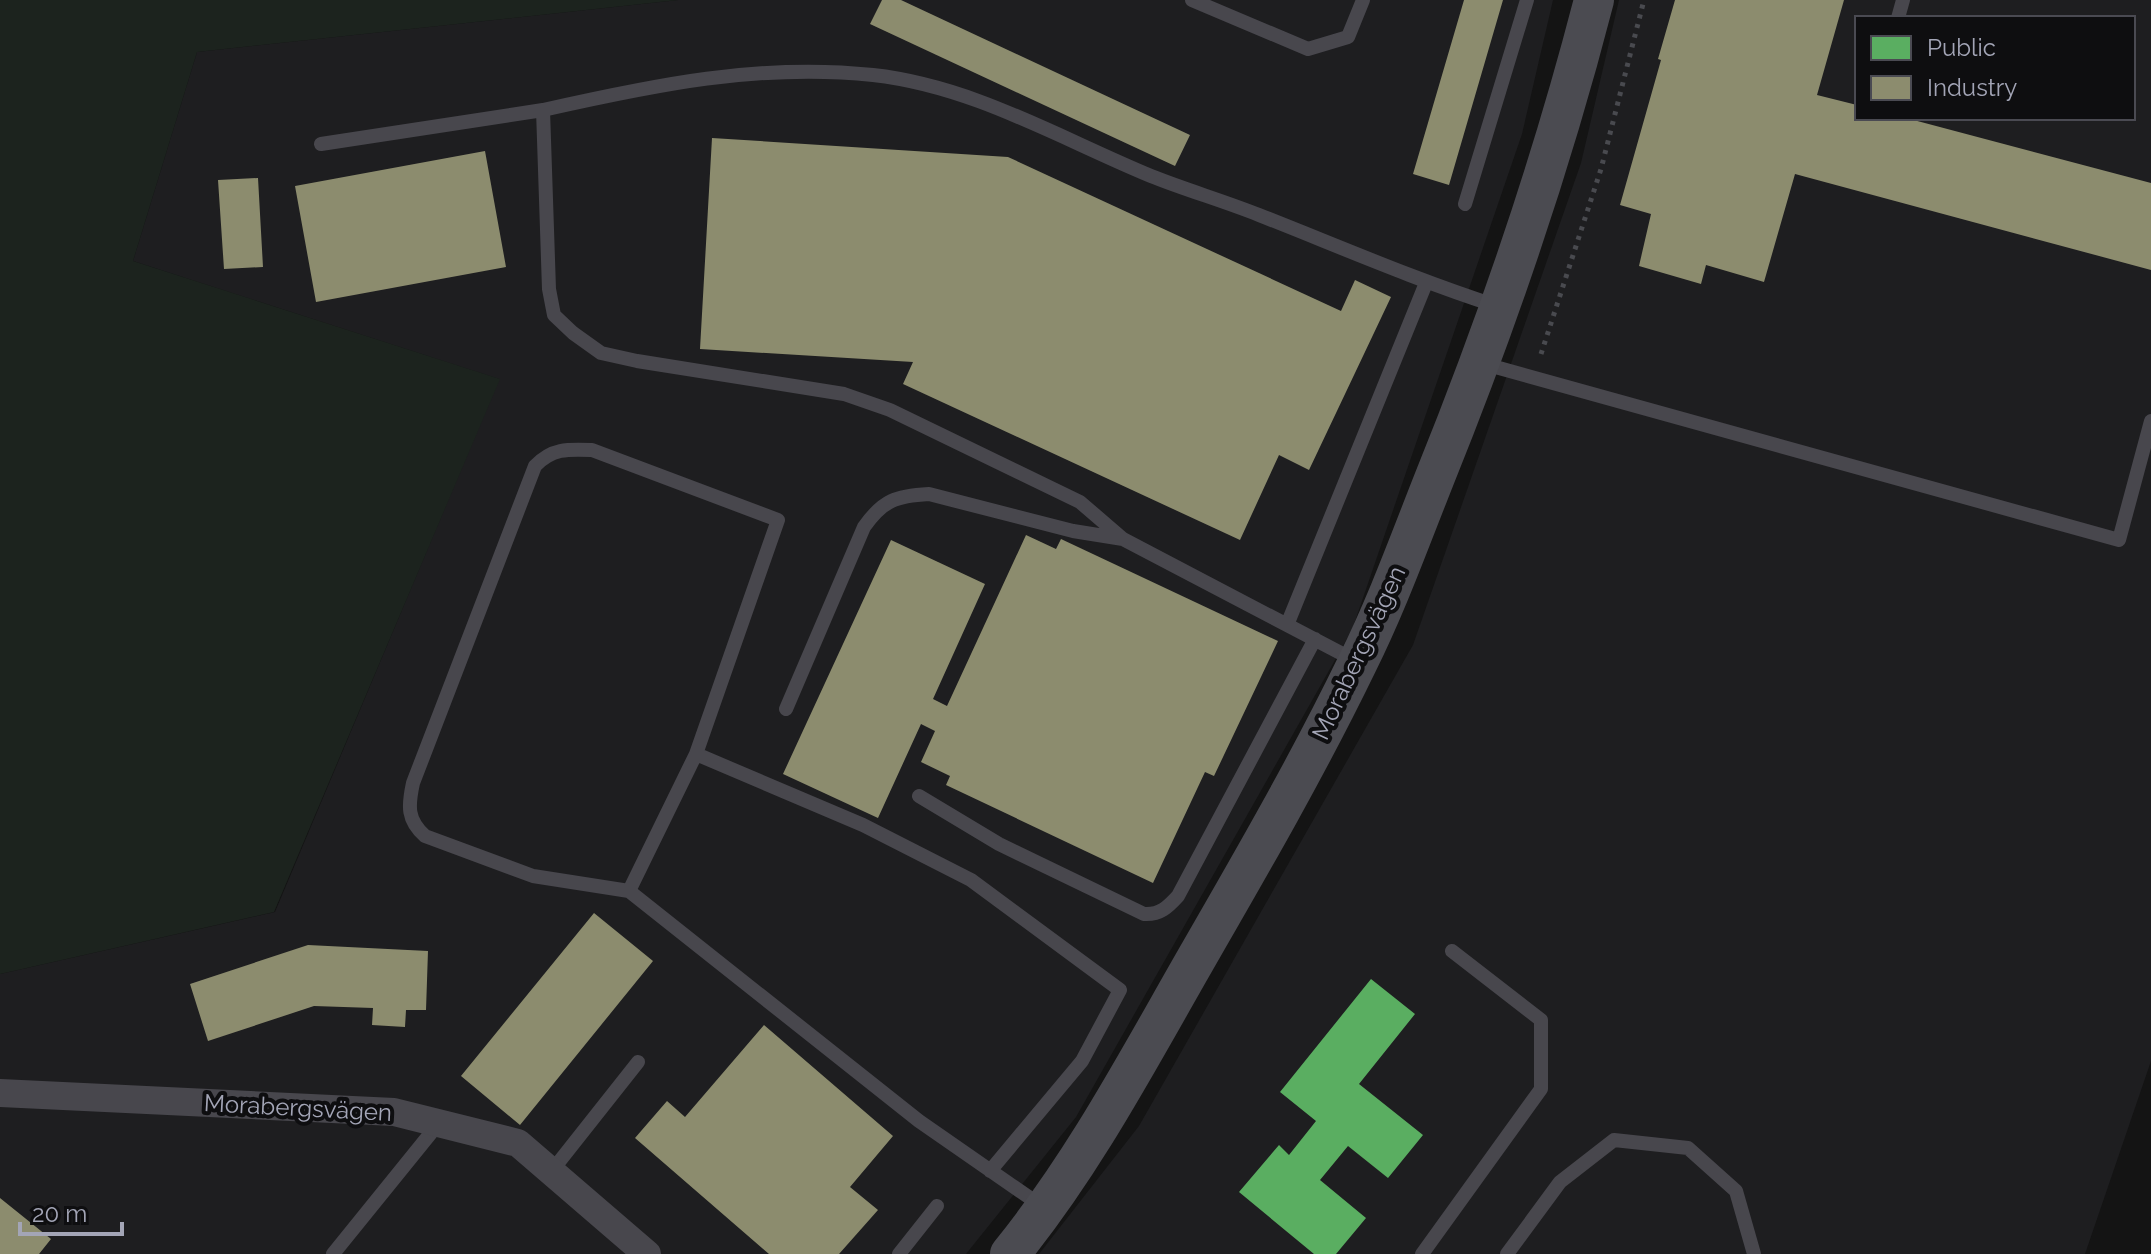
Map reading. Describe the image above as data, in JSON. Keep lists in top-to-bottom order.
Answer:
{
  "streets": {
    "street": ["Morabergsvägen"]
  },
  "legend": ["Public", "Industry"],
  "scale_bar": "20 m"
}
